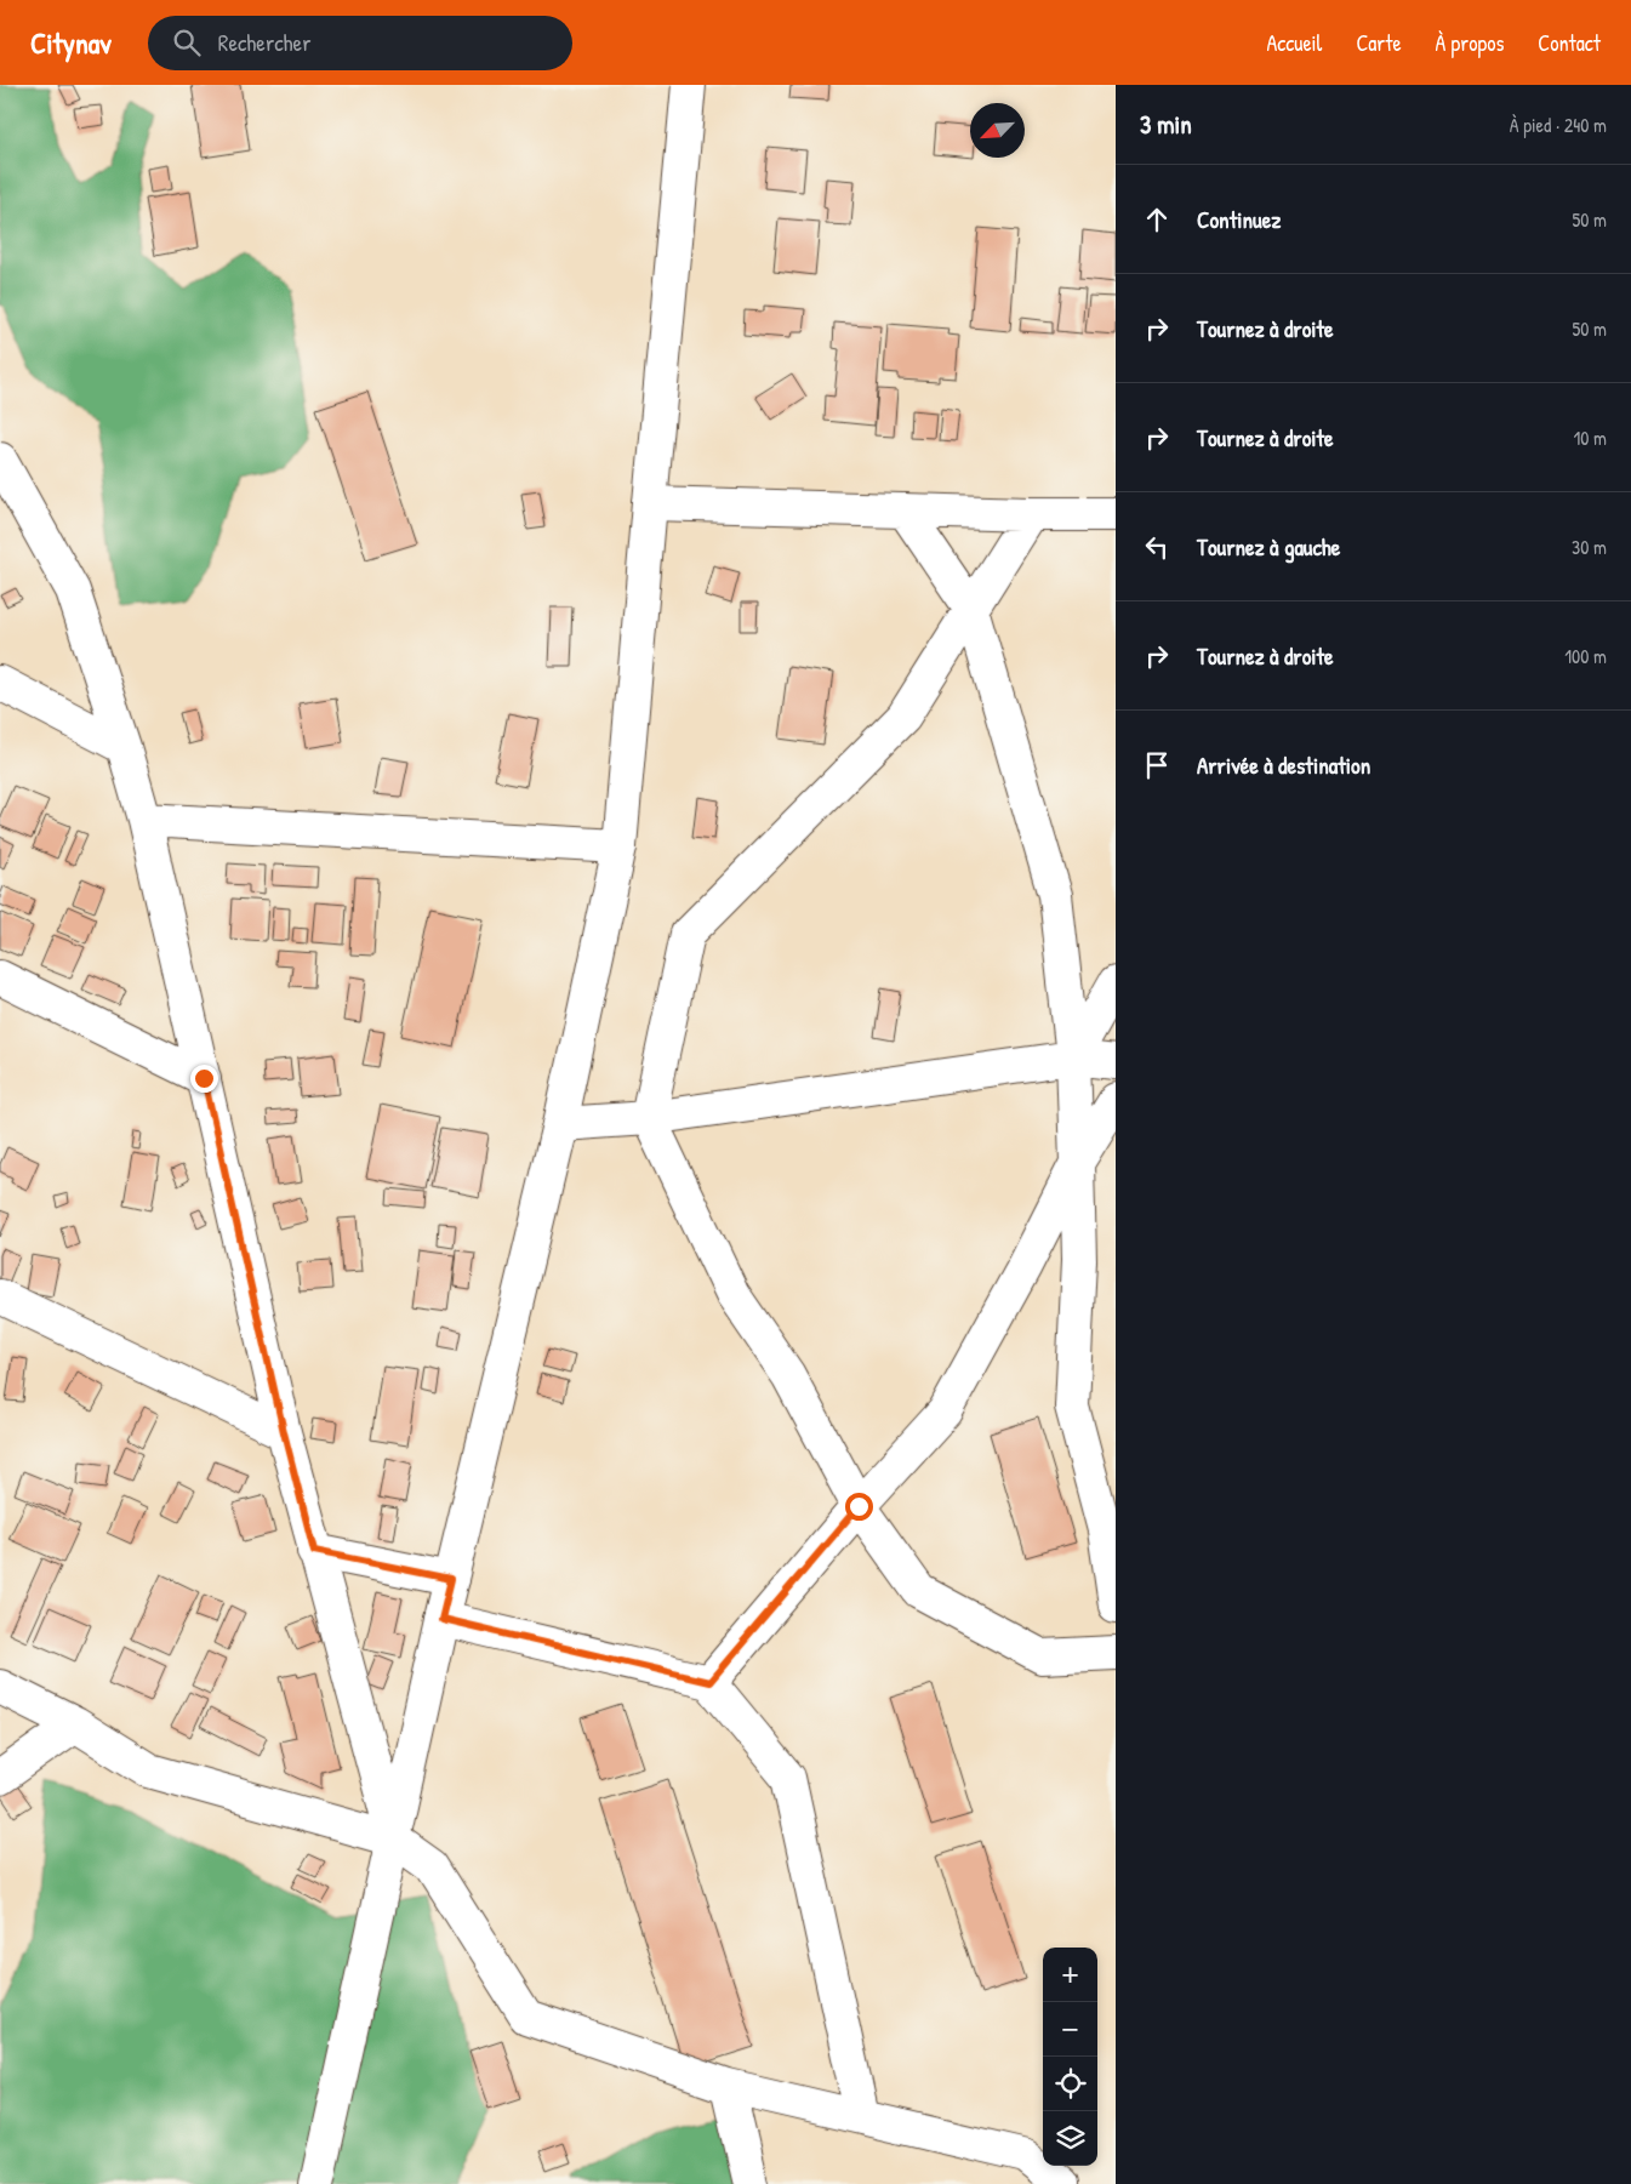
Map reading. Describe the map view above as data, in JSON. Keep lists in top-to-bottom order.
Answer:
{
  "north": "bottom left",
  "page": {
    "header": "Citynav",
    "search": "Rechercher",
    "nav": [
      "Accueil",
      "Carte",
      "À propos",
      "Contact"
    ],
    "heading": ["3 min", "À pied · 240 m"],
    "list": [
      ["Continuez", "50 m"],
      ["Tournez à droite", "50 m"],
      ["Tournez à droite", "10 m"],
      ["Tournez à gauche", "30 m"],
      ["Tournez à droite", "100 m"],
      "Arrivée à destination"
    ],
    "map_buttons": ["+", "−"]
  }
}
